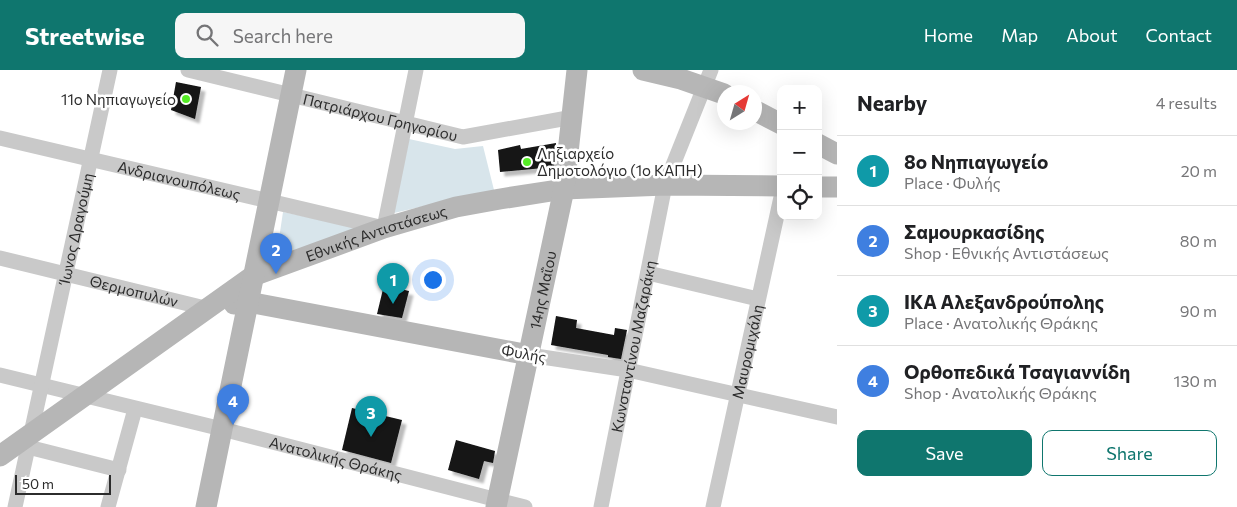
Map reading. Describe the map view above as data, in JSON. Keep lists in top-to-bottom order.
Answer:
{
  "streets": {
    "street": [
      "Πατριάρχου Γρηγορίου",
      "Ανδριανουπόλεως",
      "Ίωνος Δραγούμη",
      "Εθνικής Αντιστάσεως",
      "14ης Μαΐου",
      "Θερμοπυλών",
      "Κωνσταντίνου Μαζαράκη",
      "Μαυρομιχάλη",
      "Φυλής",
      "Ανατολικής Θράκης"
    ]
  },
  "crossings": [
    ["Πατριάρχου Γρηγορίου", "14ης Μαΐου"],
    ["Ανδριανουπόλεως", "Ίωνος Δραγούμη"],
    ["Ανδριανουπόλεως", "Εθνικής Αντιστάσεως"],
    ["Ίωνος Δραγούμη", "Εθνικής Αντιστάσεως"],
    ["Ίωνος Δραγούμη", "Θερμοπυλών"],
    ["Ίωνος Δραγούμη", "Ανατολικής Θράκης"],
    ["Εθνικής Αντιστάσεως", "14ης Μαΐου"],
    ["Εθνικής Αντιστάσεως", "Θερμοπυλών"],
    ["Εθνικής Αντιστάσεως", "Κωνσταντίνου Μαζαράκη"],
    ["Εθνικής Αντιστάσεως", "Φυλής"],
    ["Εθνικής Αντιστάσεως", "Ανατολικής Θράκης"],
    ["14ης Μαΐου", "Φυλής"],
    ["14ης Μαΐου", "Ανατολικής Θράκης"],
    ["Θερμοπυλών", "Φυλής"],
    ["Κωνσταντίνου Μαζαράκη", "Φυλής"],
    ["Μαυρομιχάλη", "Φυλής"]
  ],
  "places": ["11ο Νηπιαγωγείο", "Ληξιαρχείο Δημοτολόγιο (1ο ΚΑΠΗ)"],
  "scale_bar": "50 m",
  "north": "top right",
  "page": {
    "header": "Streetwise",
    "search": "Search here",
    "nav": [
      "Home",
      "Map",
      "About",
      "Contact"
    ],
    "heading": ["Nearby", "4 results"],
    "map_buttons": ["+", "−"],
    "list": [
      {
        "mark": "1",
        "name": "8ο Νηπιαγωγείο",
        "note": "Place · Φυλής",
        "value": "20 m"
      },
      {
        "mark": "2",
        "name": "Σαμουρκασίδης",
        "note": "Shop · Εθνικής Αντιστάσεως",
        "value": "80 m"
      },
      {
        "mark": "3",
        "name": "ΙΚΑ Αλεξανδρούπολης",
        "note": "Place · Ανατολικής Θράκης",
        "value": "90 m"
      },
      {
        "mark": "4",
        "name": "Ορθοπεδικά Τσαγιαννίδη",
        "note": "Shop · Ανατολικής Θράκης",
        "value": "130 m"
      }
    ],
    "pins": [
      "2",
      "1",
      "4",
      "3"
    ],
    "buttons": ["Save", "Share"],
    "scale": "50 m"
  }
}
